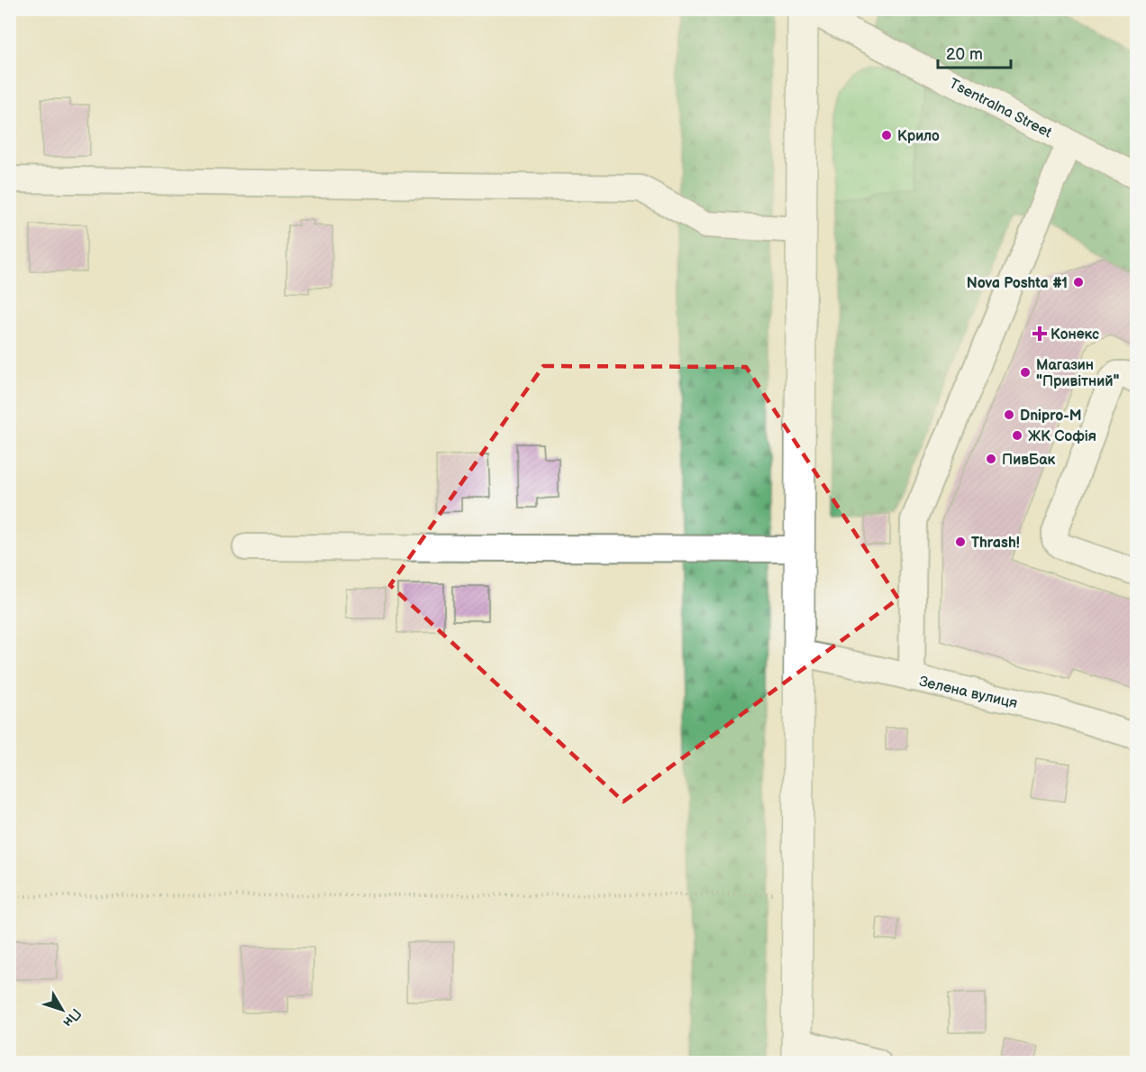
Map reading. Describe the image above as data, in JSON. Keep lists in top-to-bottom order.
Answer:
{
  "streets": {
    "street": ["Tsentralna Street", "Зелена вулиця"]
  },
  "places": {
    "other": [
      "Крило",
      "Nova Poshta #1",
      "Магазин \"Привітний\"",
      "Dnipro-M",
      "ЖК Софія",
      "ПивБак",
      "Thrash!"
    ],
    "health": ["Конекс"]
  },
  "scale_bar": "20 m",
  "north": "bottom right"
}
